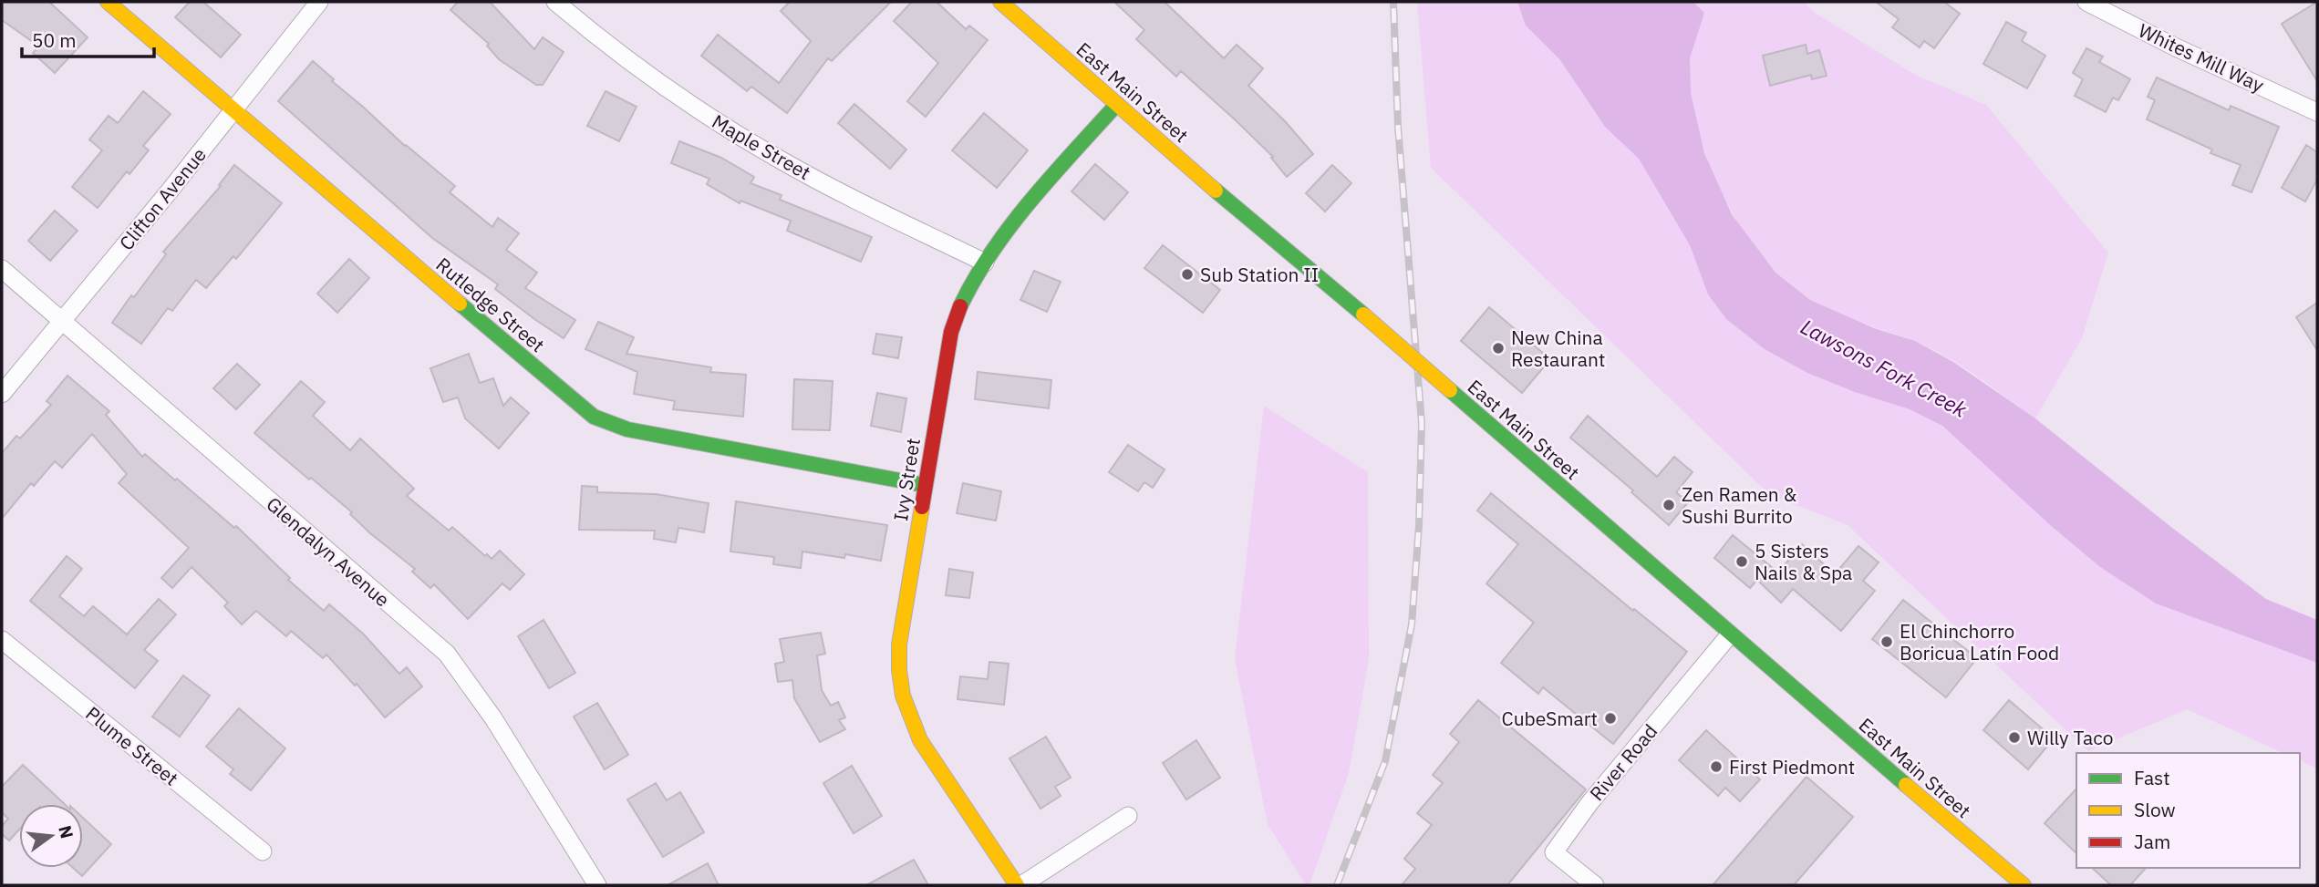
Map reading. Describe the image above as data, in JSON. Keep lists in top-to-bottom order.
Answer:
{
  "streets": {
    "street": [
      "Whites Mill Way",
      "East Main Street",
      "Maple Street",
      "Clifton Avenue",
      "Rutledge Street",
      "Ivy Street",
      "Glendalyn Avenue",
      "Plume Street",
      "River Road"
    ]
  },
  "crossings": [
    ["East Main Street", "Ivy Street"],
    ["East Main Street", "River Road"],
    ["Maple Street", "Ivy Street"],
    ["Clifton Avenue", "Rutledge Street"],
    ["Clifton Avenue", "Glendalyn Avenue"],
    ["Rutledge Street", "Ivy Street"]
  ],
  "water": ["Lawsons Fork Creek"],
  "places": [
    "Sub Station II",
    "New China Restaurant",
    "Zen Ramen & Sushi Burrito",
    "5 Sisters Nails & Spa",
    "El Chinchorro Boricua Latín Food",
    "CubeSmart",
    "Willy Taco",
    "First Piedmont"
  ],
  "legend": ["Fast", "Slow", "Jam"],
  "scale_bar": "50 m",
  "north": "right"
}
